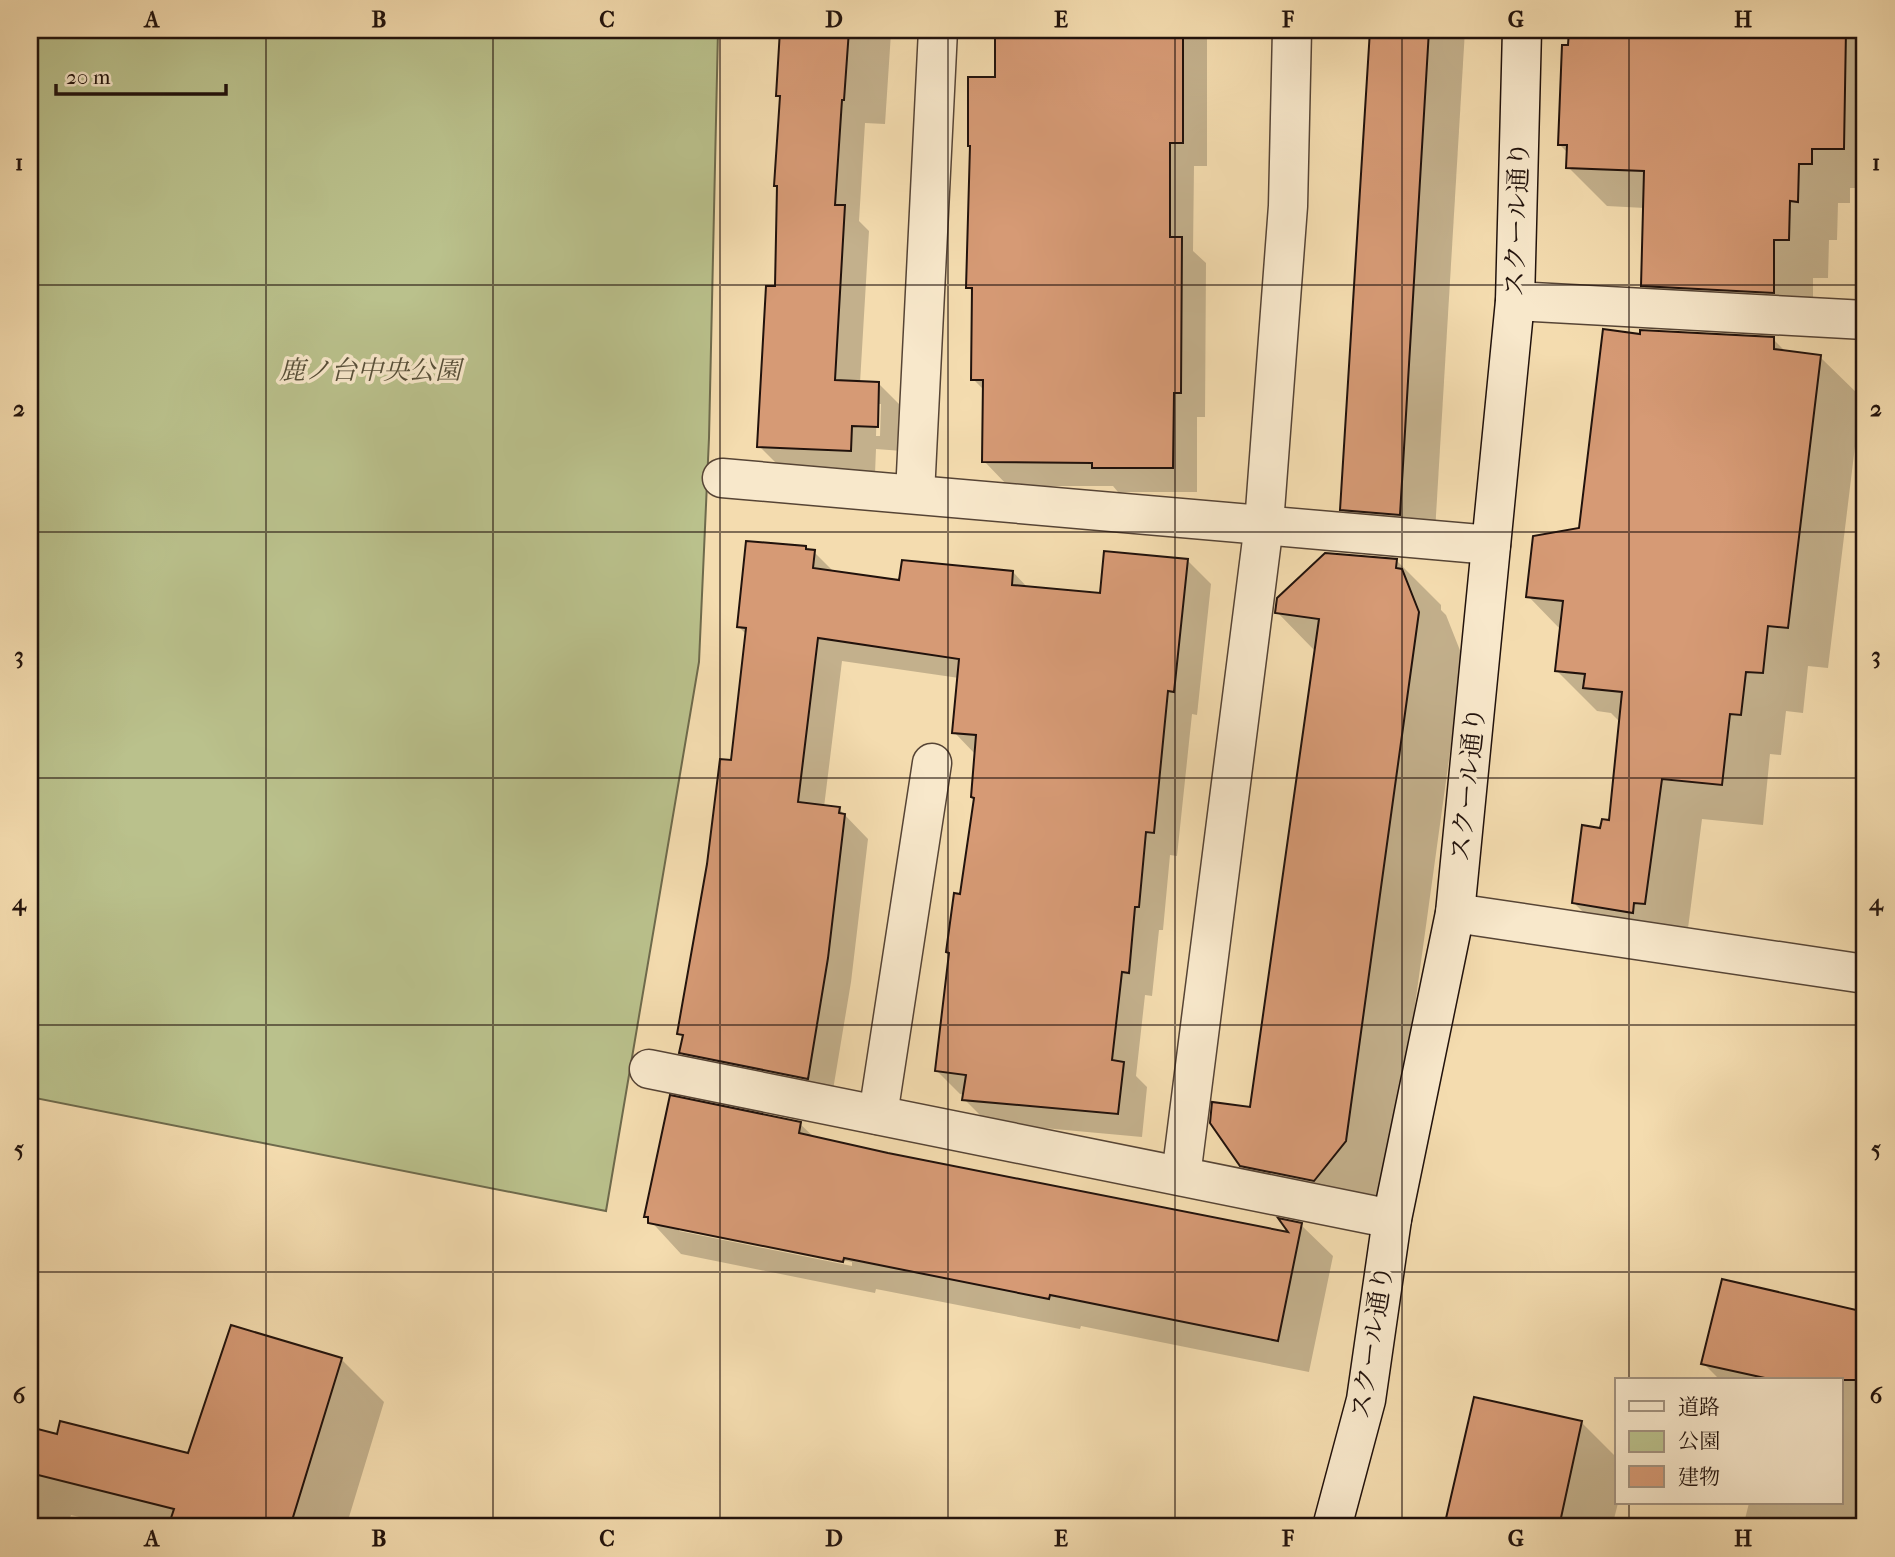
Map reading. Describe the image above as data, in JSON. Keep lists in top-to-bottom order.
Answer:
{
  "streets": {
    "street": ["スクール通り"]
  },
  "parks": ["鹿ノ台中央公園"],
  "legend": ["道路", "公園", "建物"],
  "scale_bar": "20 m",
  "grid": {
    "columns": [
      "A",
      "B",
      "C",
      "D",
      "E",
      "F",
      "G",
      "H"
    ],
    "rows": [
      "1",
      "2",
      "3",
      "4",
      "5",
      "6"
    ]
  }
}
